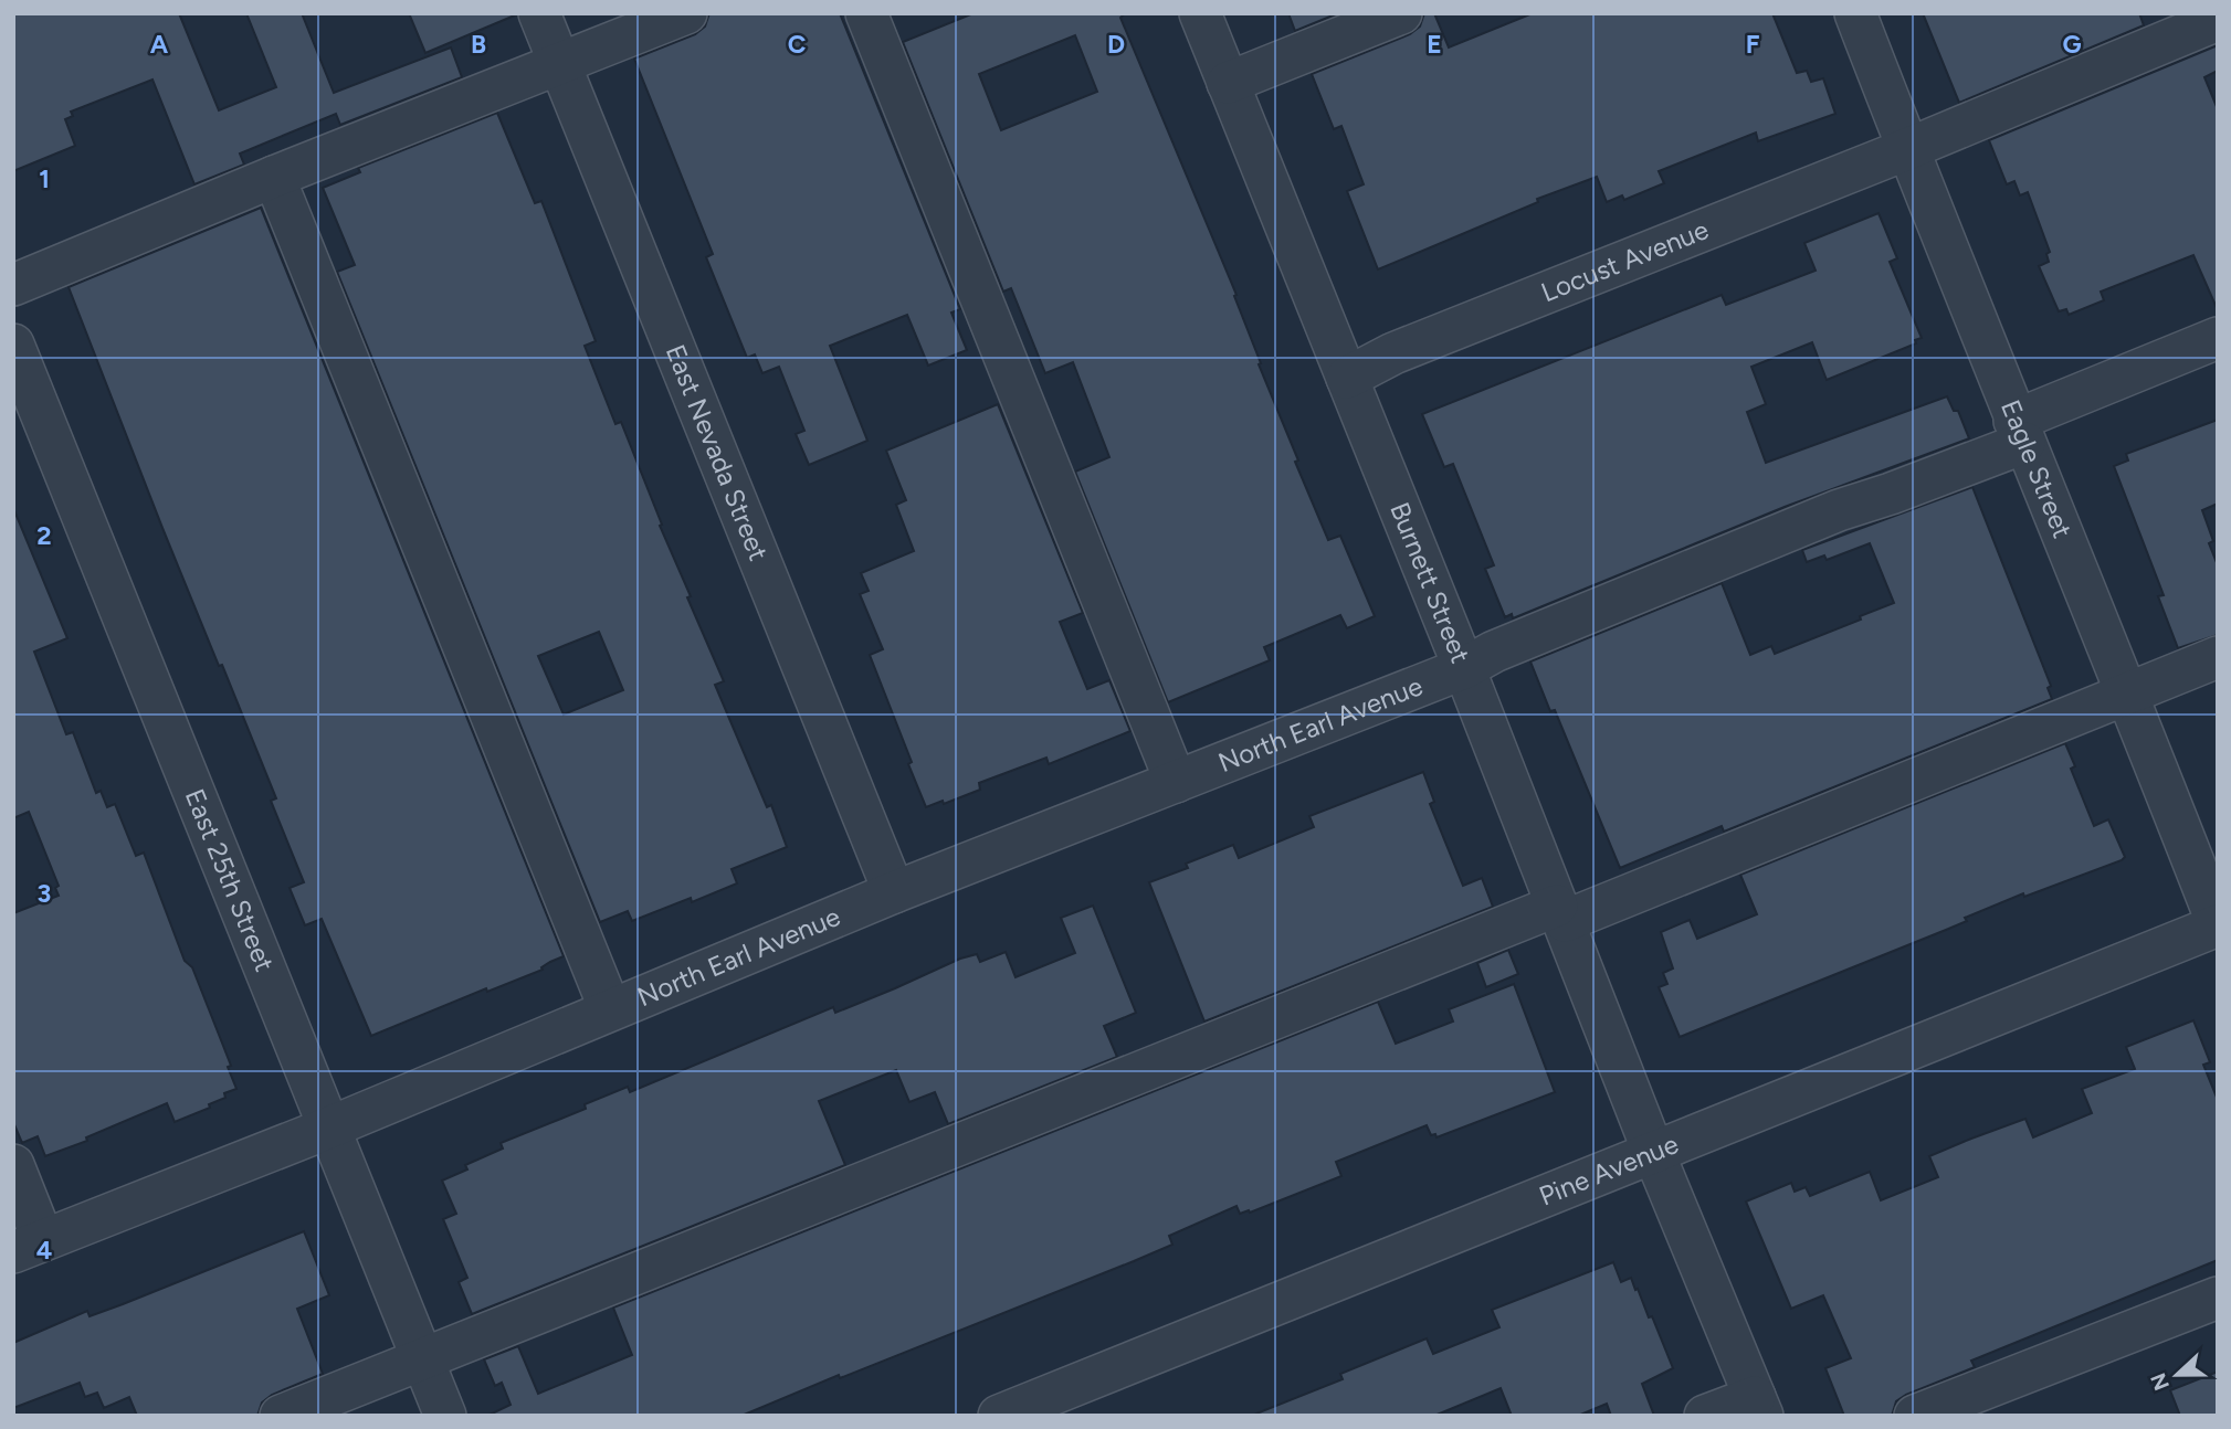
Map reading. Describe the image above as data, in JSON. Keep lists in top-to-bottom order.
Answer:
{
  "streets": {
    "street": [
      "Locust Avenue",
      "East Nevada Street",
      "Eagle Street",
      "Burnett Street",
      "North Earl Avenue",
      "East 25th Street",
      "Pine Avenue"
    ]
  },
  "crossings": [
    ["Locust Avenue", "Eagle Street"],
    ["Locust Avenue", "Burnett Street"],
    ["East Nevada Street", "North Earl Avenue"],
    ["Eagle Street", "North Earl Avenue"],
    ["Eagle Street", "Pine Avenue"],
    ["Burnett Street", "North Earl Avenue"],
    ["Burnett Street", "Pine Avenue"],
    ["North Earl Avenue", "East 25th Street"]
  ],
  "north": "left",
  "grid": {
    "columns": [
      "A",
      "B",
      "C",
      "D",
      "E",
      "F",
      "G"
    ],
    "rows": [
      "1",
      "2",
      "3",
      "4"
    ]
  }
}
